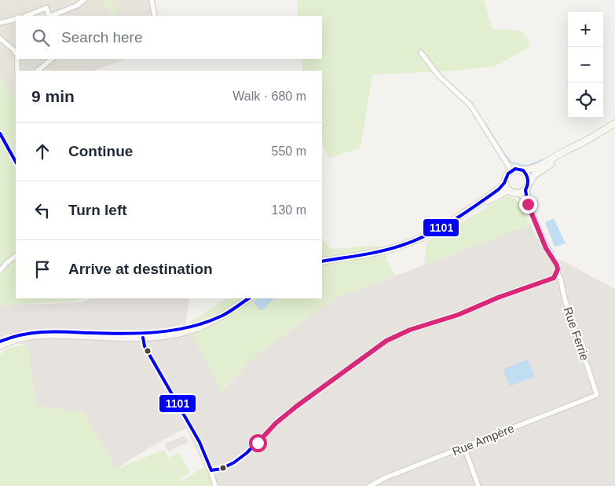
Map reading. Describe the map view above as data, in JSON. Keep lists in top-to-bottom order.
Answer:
{
  "streets": {
    "street": ["Rue Ferrie", "Rue Ampère"]
  },
  "crossings": [
    ["Rue Ferrie", "Rue Ampère"]
  ],
  "lines": ["transit line 1101"],
  "page": {
    "map_buttons": ["+", "−"],
    "search": "Search here",
    "heading": ["9 min", "Walk · 680 m"],
    "list": [
      ["Continue", "550 m"],
      ["Turn left", "130 m"],
      "Arrive at destination"
    ]
  }
}
